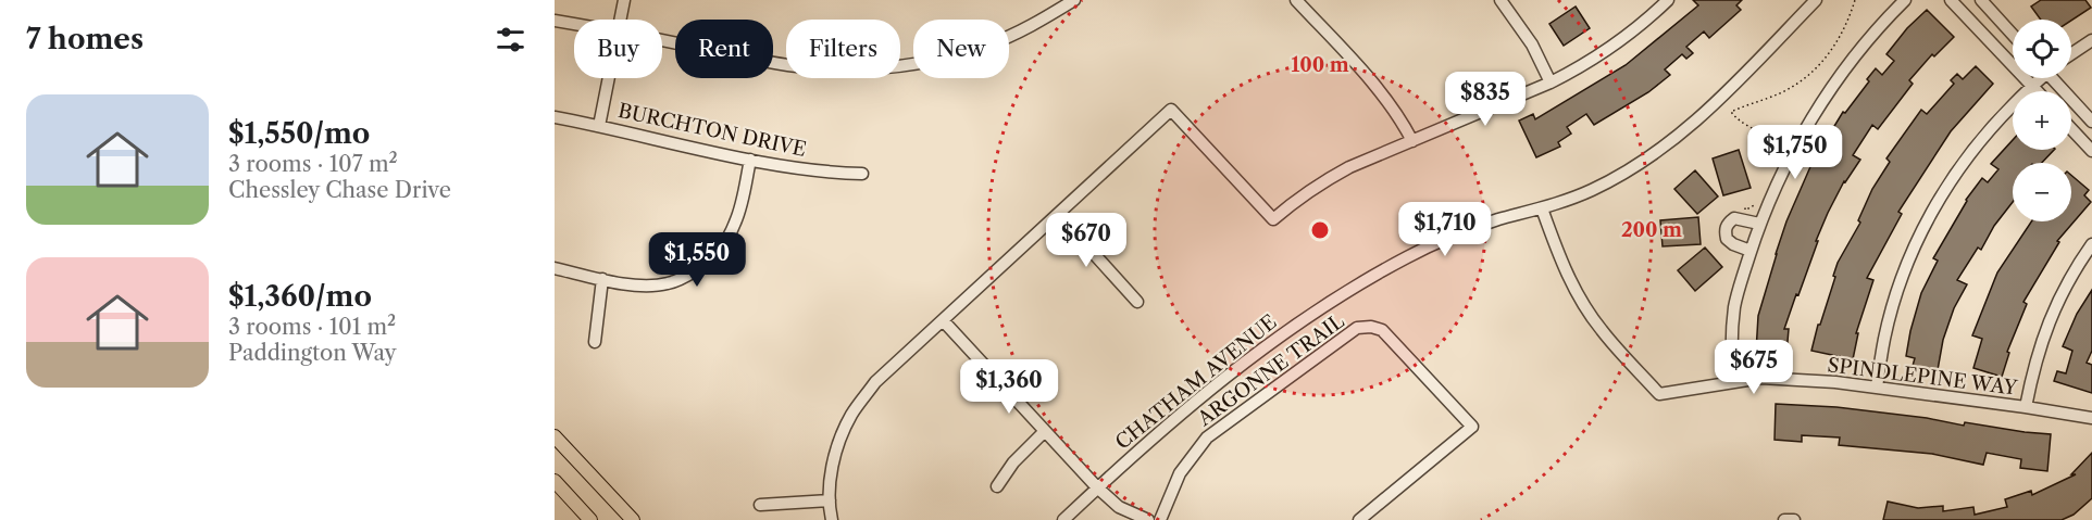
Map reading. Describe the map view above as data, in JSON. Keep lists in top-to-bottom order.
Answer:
{
  "streets": {
    "street": [
      "BURCHTON DRIVE",
      "ARGONNE TRAIL",
      "SPINDLEPINE WAY",
      "CHATHAM AVENUE"
    ]
  },
  "crossings": [
    ["SPINDLEPINE WAY", "CHATHAM AVENUE"]
  ],
  "page": {
    "heading": "7 homes",
    "map_buttons": ["+", "−"],
    "chip": [
      "Buy",
      "Rent",
      "Filters",
      "New"
    ],
    "price": [
      "$835",
      "$1,750",
      "$1,710",
      "$670",
      "$1,550",
      "$675",
      "$1,360"
    ],
    "list": [
      {
        "name": "$1,550/mo",
        "note": "3 rooms · 107 m² · Chessley Chase Drive"
      },
      {
        "name": "$1,360/mo",
        "note": "3 rooms · 101 m² · Paddington Way"
      }
    ]
  },
  "rings": ["100 m", "200 m"]
}
